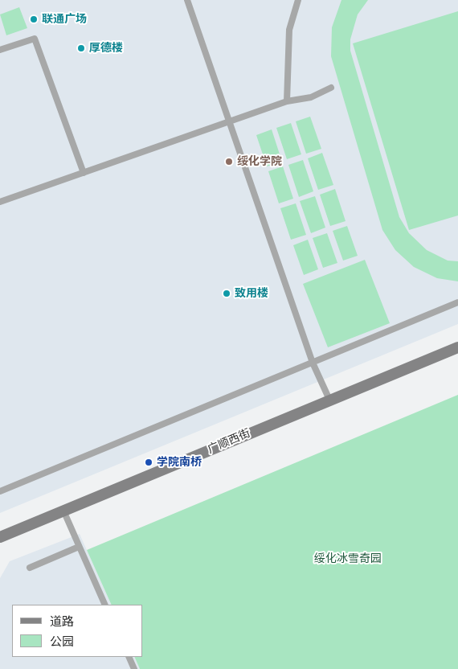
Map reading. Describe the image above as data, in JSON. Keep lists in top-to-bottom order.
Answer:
{
  "streets": {
    "main road": ["广顺西街"]
  },
  "parks": ["绥化冰雪奇园"],
  "places": [
    "联通广场",
    "厚德楼",
    "绥化学院",
    "致用楼",
    "学院南桥"
  ],
  "legend": ["道路", "公园"]
}
